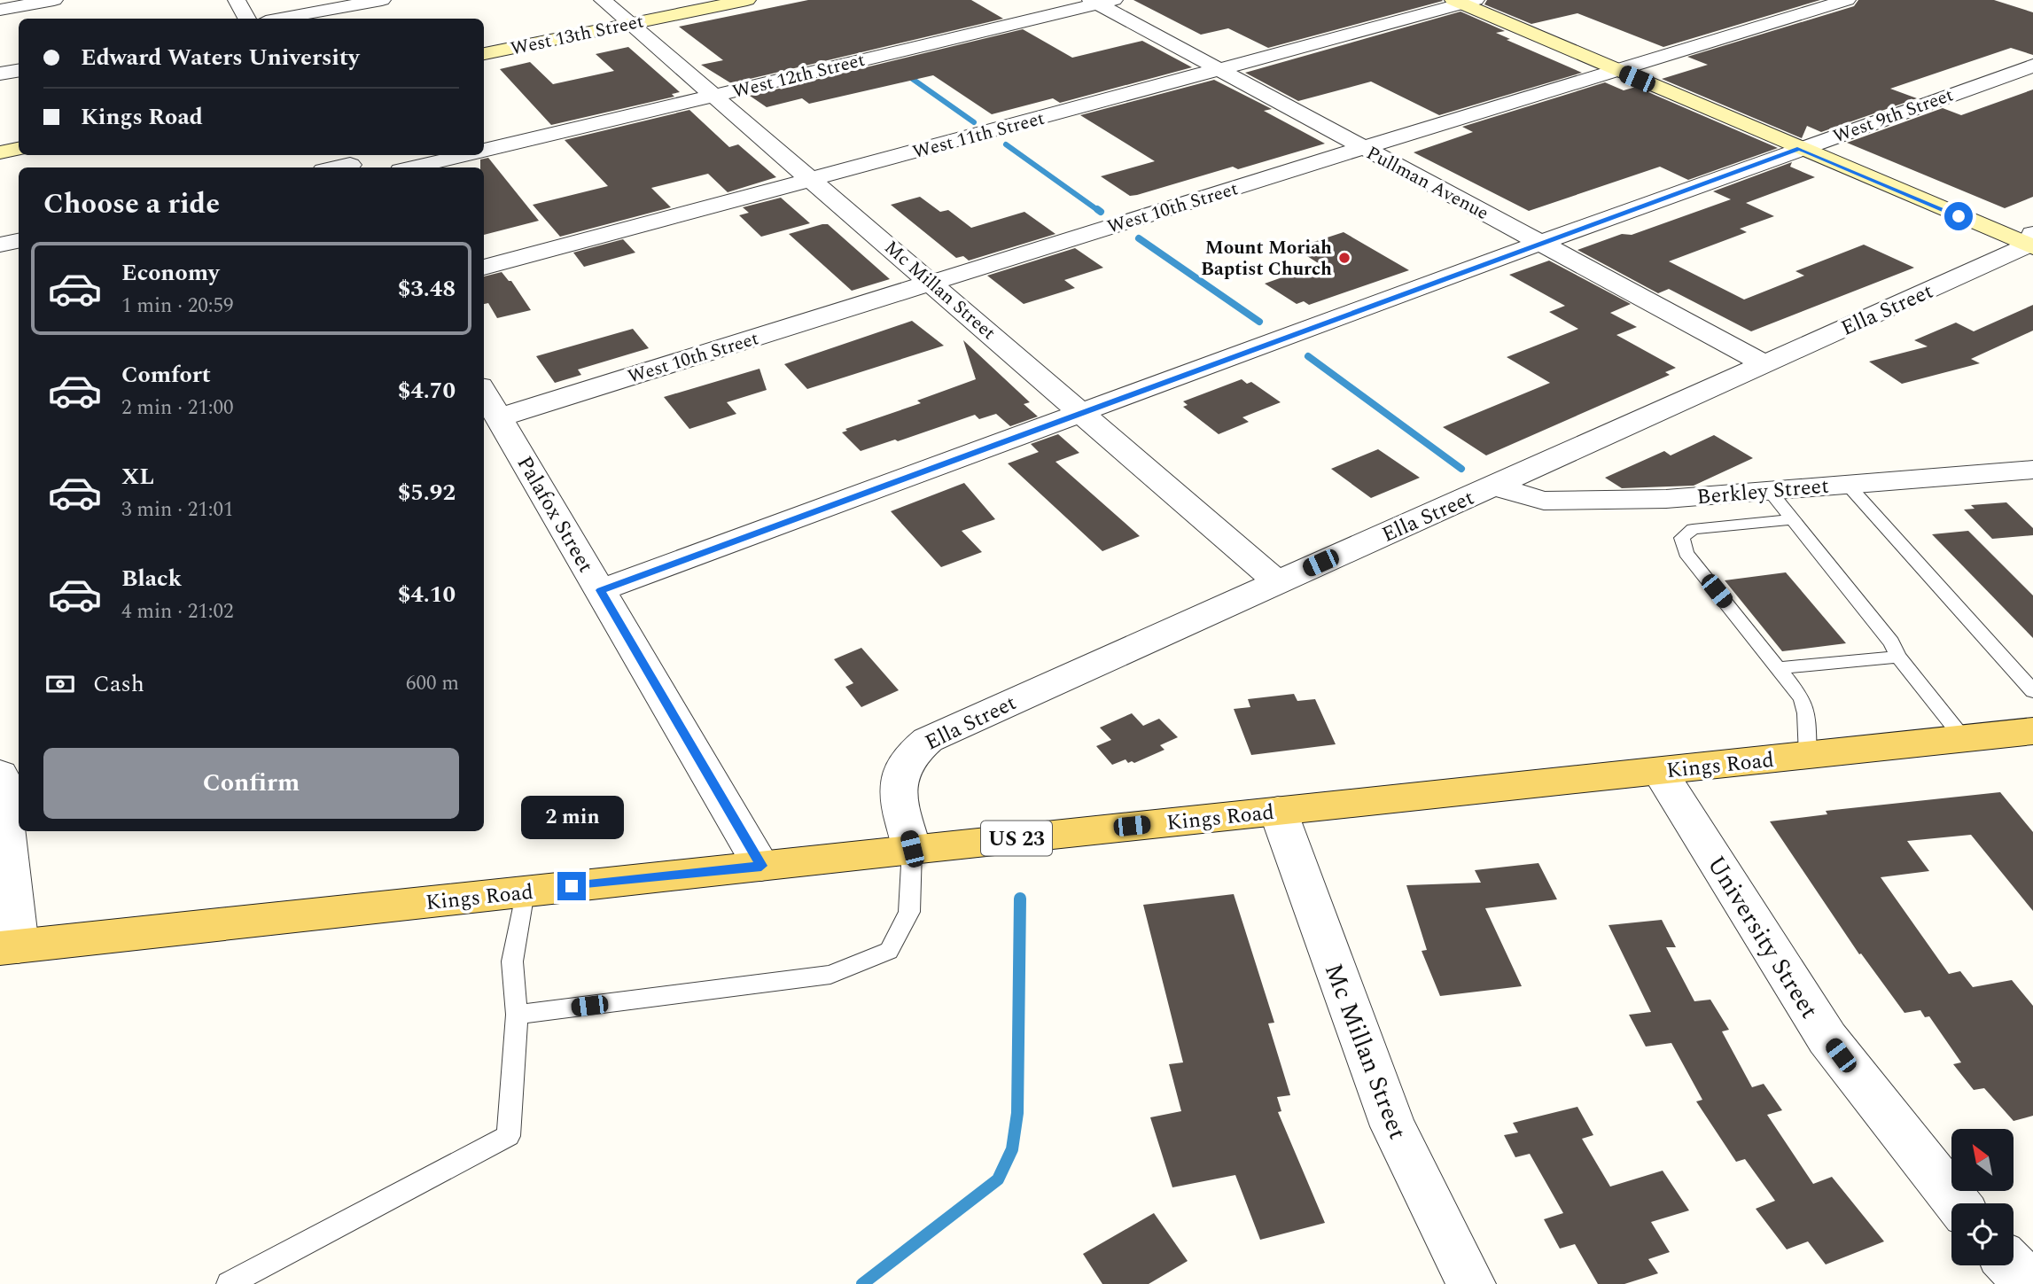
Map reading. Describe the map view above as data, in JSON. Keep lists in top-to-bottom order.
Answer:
{
  "streets": {
    "main road": ["West 13th Street", "Kings Road", "US 23"],
    "street": [
      "West 12th Street",
      "West 9th Street",
      "West 11th Street",
      "Pullman Avenue",
      "West 10th Street",
      "Mc Millan Street",
      "Ella Street",
      "Berkley Street",
      "Palafox Street",
      "University Street"
    ]
  },
  "crossings": [
    ["West 13th Street", "Mc Millan Street"],
    ["West 12th Street", "Pullman Avenue"],
    ["West 12th Street", "Mc Millan Street"],
    ["West 9th Street", "Pullman Avenue"],
    ["West 9th Street", "Mc Millan Street"],
    ["West 9th Street", "Palafox Street"],
    ["West 11th Street", "Pullman Avenue"],
    ["West 11th Street", "Mc Millan Street"],
    ["Pullman Avenue", "West 10th Street"],
    ["Pullman Avenue", "Ella Street"],
    ["West 10th Street", "Mc Millan Street"],
    ["West 10th Street", "Palafox Street"],
    ["Mc Millan Street", "Ella Street"],
    ["Mc Millan Street", "Kings Road"],
    ["Ella Street", "Berkley Street"],
    ["Ella Street", "Kings Road"],
    ["Palafox Street", "Kings Road"],
    ["Kings Road", "University Street"]
  ],
  "places": ["Mount Moriah Baptist Church"],
  "north": "top left",
  "page": {
    "banner": ["Edward Waters University", "Kings Road"],
    "heading": "Choose a ride",
    "list": [
      {
        "name": "Economy",
        "note": "1 min · 20:59",
        "value": "$3.48"
      },
      {
        "name": "Comfort",
        "note": "2 min · 21:00",
        "value": "$4.70"
      },
      {
        "name": "XL",
        "note": "3 min · 21:01",
        "value": "$5.92"
      },
      {
        "name": "Black",
        "note": "4 min · 21:02",
        "value": "$4.10"
      }
    ],
    "pay": ["Cash", "600 m"],
    "buttons": "Confirm",
    "bubble": "2 min"
  }
}
